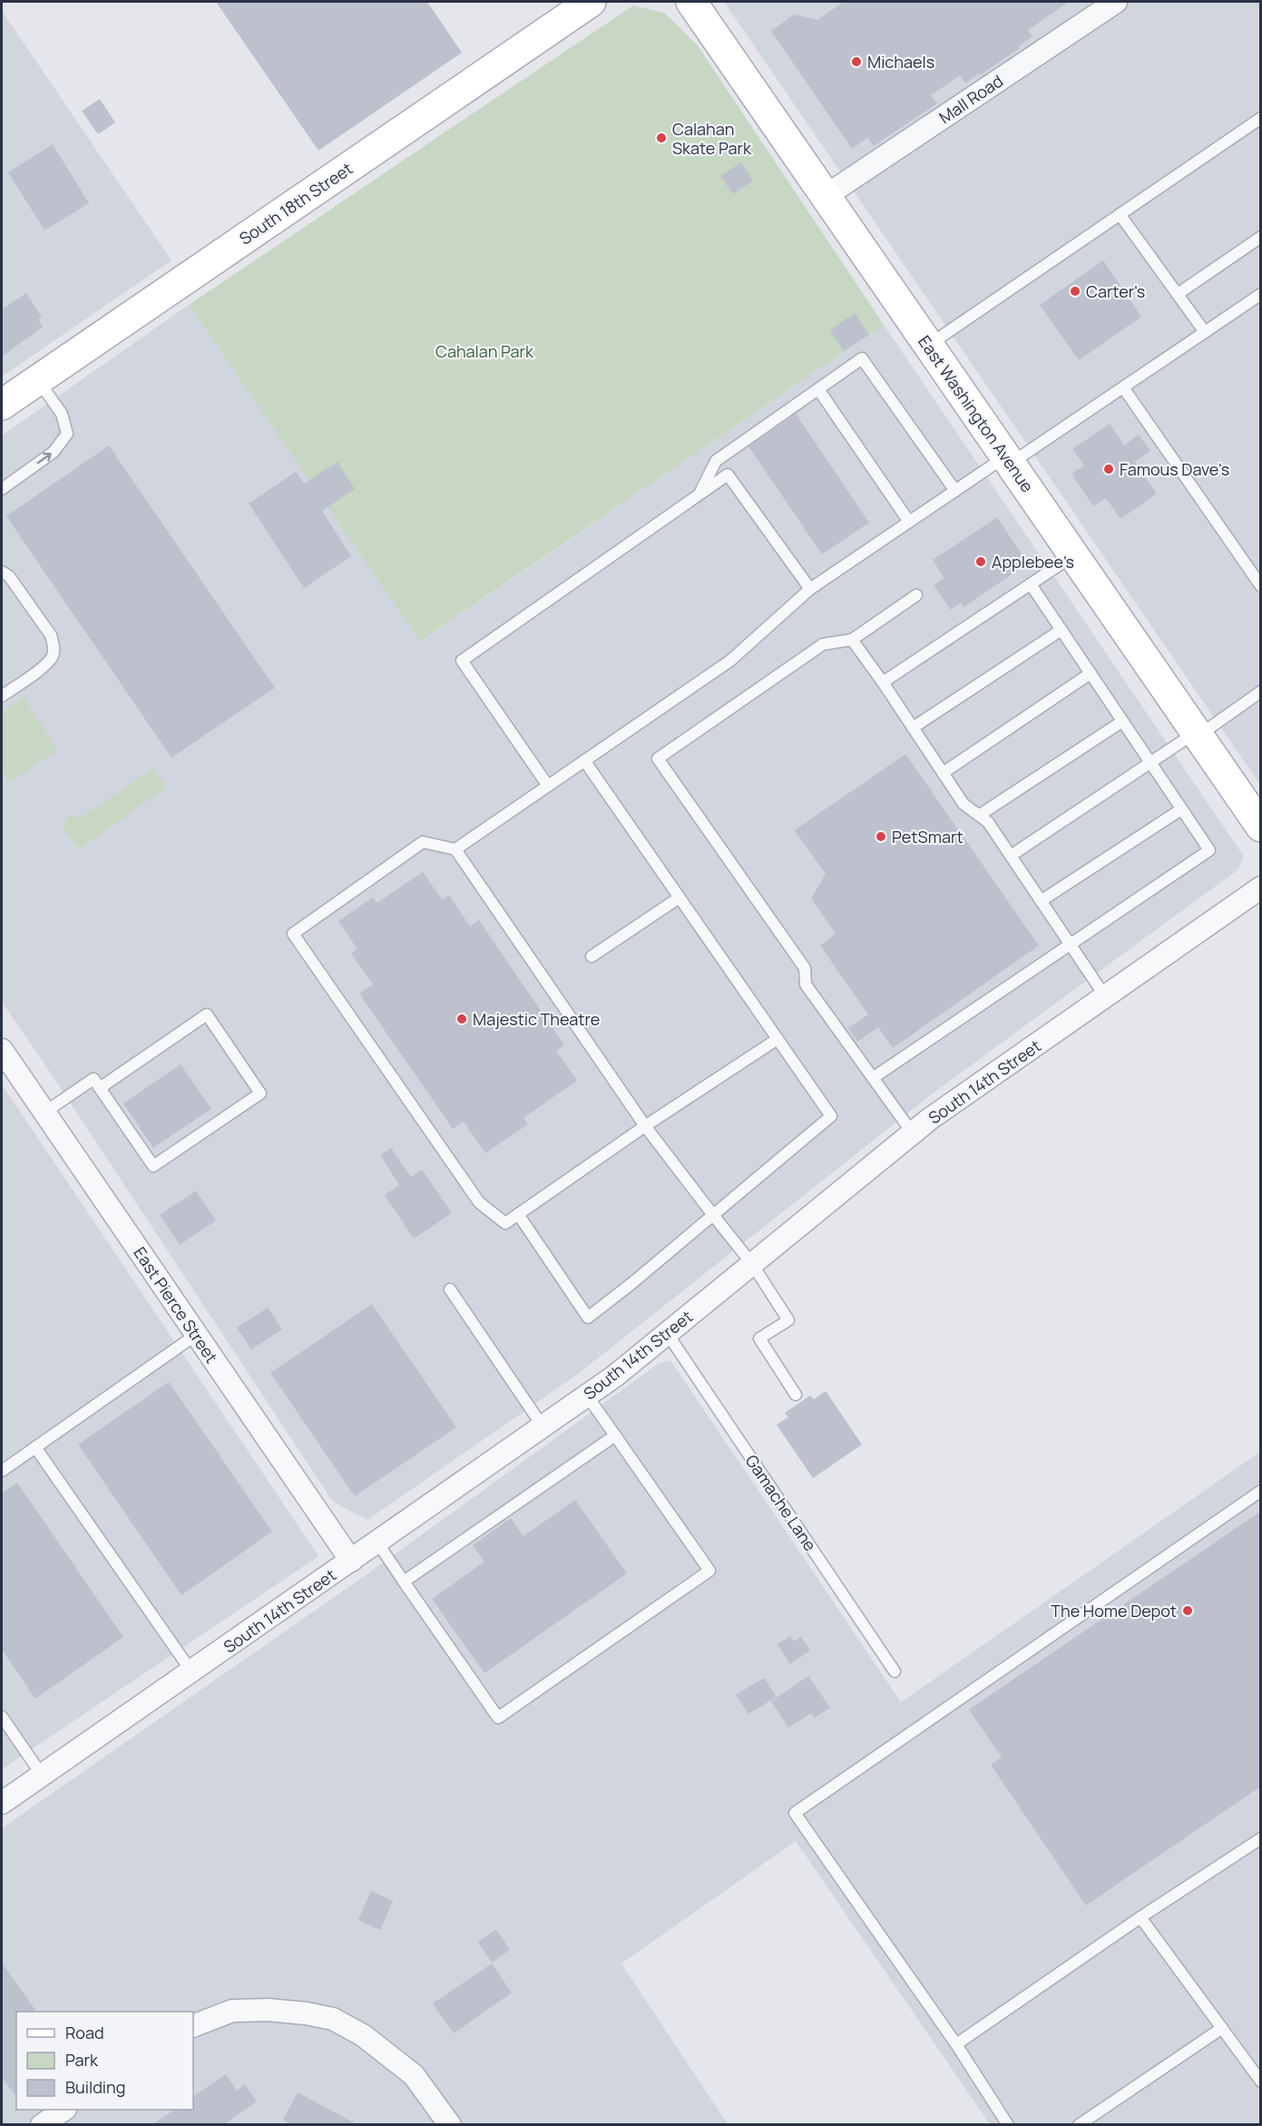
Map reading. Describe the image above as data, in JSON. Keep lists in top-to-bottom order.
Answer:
{
  "streets": {
    "street": [
      "Mall Road",
      "South 18th Street",
      "East Washington Avenue",
      "South 14th Street",
      "East Pierce Street"
    ],
    "lane": ["Gamache Lane"]
  },
  "crossings": [
    ["Mall Road", "East Washington Avenue"],
    ["South 14th Street", "East Pierce Street"],
    ["South 14th Street", "Gamache Lane"]
  ],
  "parks": ["Cahalan Park"],
  "places": [
    "Michaels",
    "Calahan Skate Park",
    "Carter's",
    "Famous Dave's",
    "Applebee's",
    "PetSmart",
    "Majestic Theatre",
    "The Home Depot"
  ],
  "legend": ["Road", "Park", "Building"]
}
